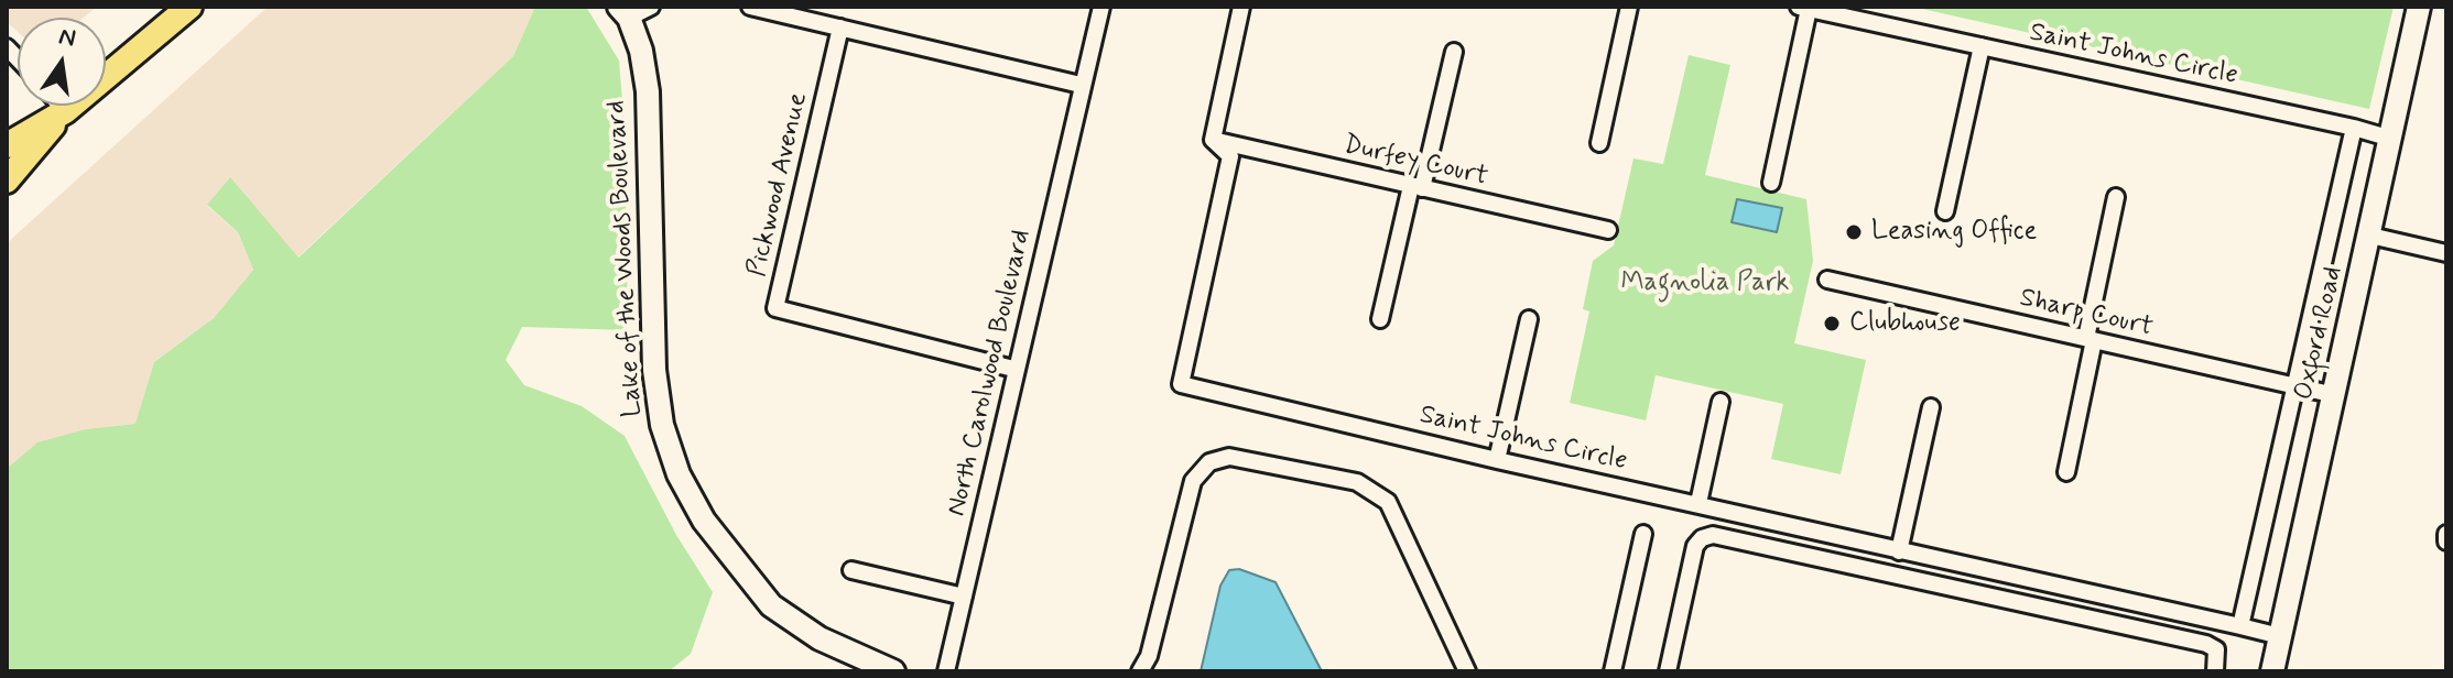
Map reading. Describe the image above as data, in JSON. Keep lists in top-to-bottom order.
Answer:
{
  "streets": {
    "street": [
      "Saint Johns Circle",
      "Durfey Court",
      "Pickwood Avenue",
      "Lake of the Woods Boulevard",
      "Sharp Court",
      "Oxford Road",
      "North Carolwood Boulevard"
    ]
  },
  "crossings": [
    ["Saint Johns Circle", "Durfey Court"],
    ["Saint Johns Circle", "Oxford Road"],
    ["Pickwood Avenue", "North Carolwood Boulevard"],
    ["Sharp Court", "Oxford Road"]
  ],
  "parks": ["Magnolia Park"],
  "places": ["Leasing Office", "Clubhouse"],
  "north": "top"
}
